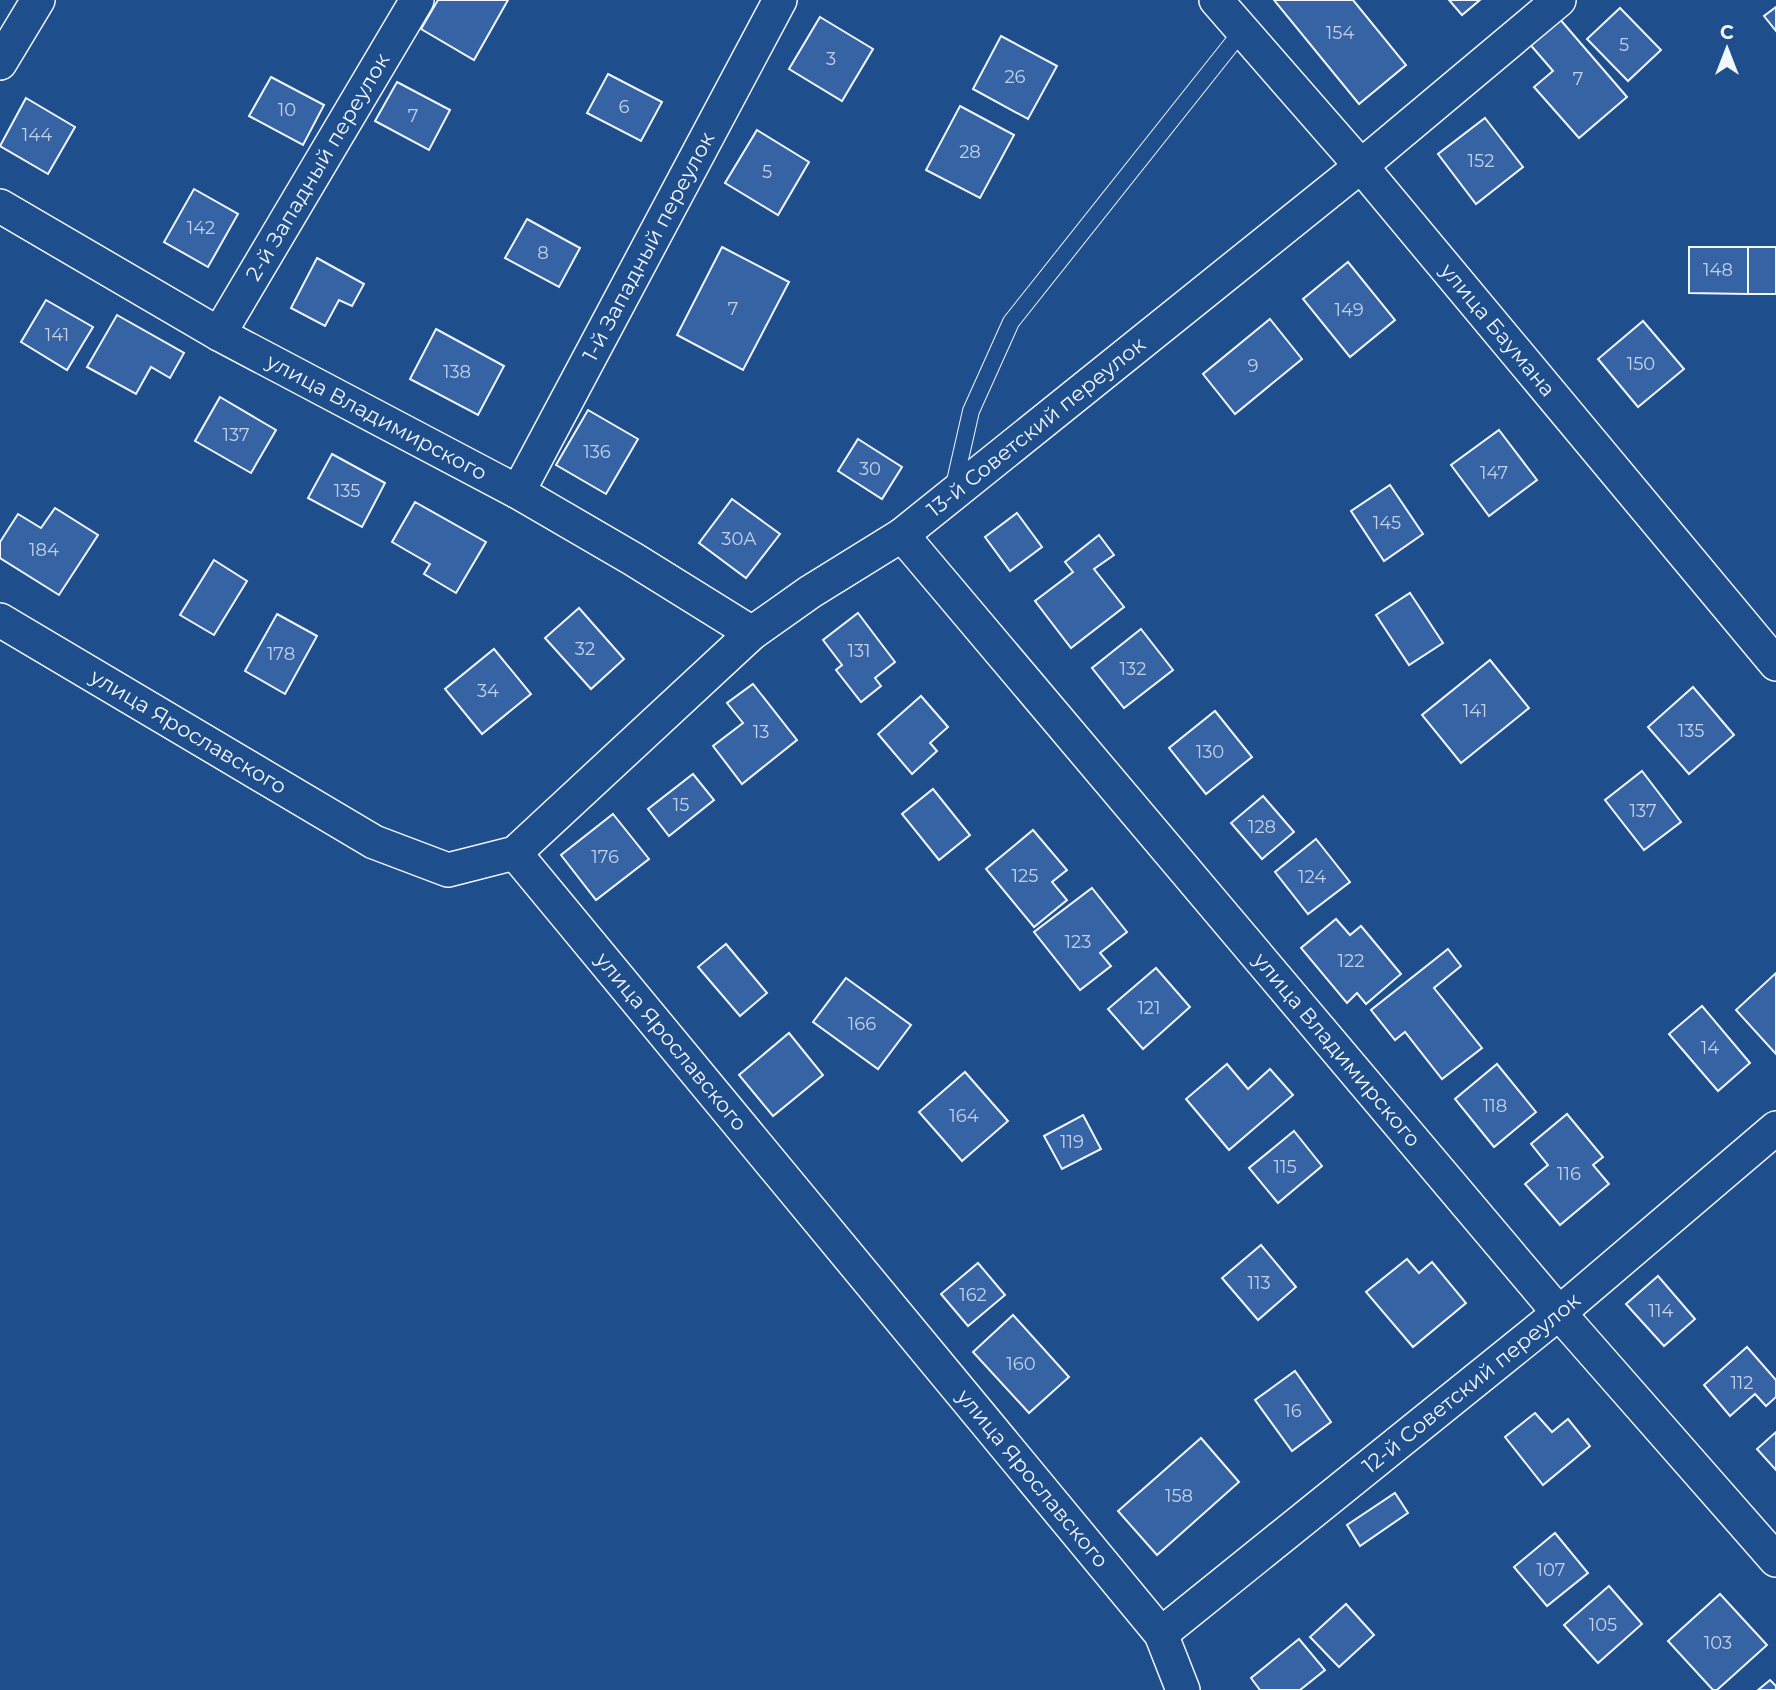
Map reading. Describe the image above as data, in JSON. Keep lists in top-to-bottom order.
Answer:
{
  "streets": {
    "street": [
      "2-й Западный переулок",
      "1-й Западный переулок",
      "улица Баумана",
      "улица Владимирского",
      "13-й Советский переулок",
      "улица Ярославского",
      "12-й Советский переулок"
    ]
  },
  "crossings": [
    ["2-й Западный переулок", "улица Владимирского"],
    ["1-й Западный переулок", "улица Владимирского"],
    ["улица Баумана", "13-й Советский переулок"],
    ["улица Владимирского", "13-й Советский переулок"],
    ["улица Владимирского", "12-й Советский переулок"],
    ["13-й Советский переулок", "улица Ярославского"],
    ["улица Ярославского", "12-й Советский переулок"]
  ],
  "house_numbers": [
    "154",
    "5",
    "3",
    "26",
    "7",
    "6",
    "10",
    "7",
    "144",
    "28",
    "152",
    "5",
    "142",
    "8",
    "148",
    "7",
    "149",
    "141",
    "150",
    "9",
    "138",
    "137",
    "136",
    "30",
    "147",
    "135",
    "145",
    "30А",
    "184",
    "32",
    "131",
    "178",
    "132",
    "34",
    "141",
    "135",
    "13",
    "130",
    "15",
    "137",
    "128",
    "176",
    "125",
    "124",
    "123",
    "122",
    "121",
    "166",
    "14",
    "118",
    "164",
    "119",
    "115",
    "116",
    "113",
    "162",
    "114",
    "160",
    "112",
    "16",
    "158",
    "107",
    "105",
    "103"
  ],
  "north": "top"
}
